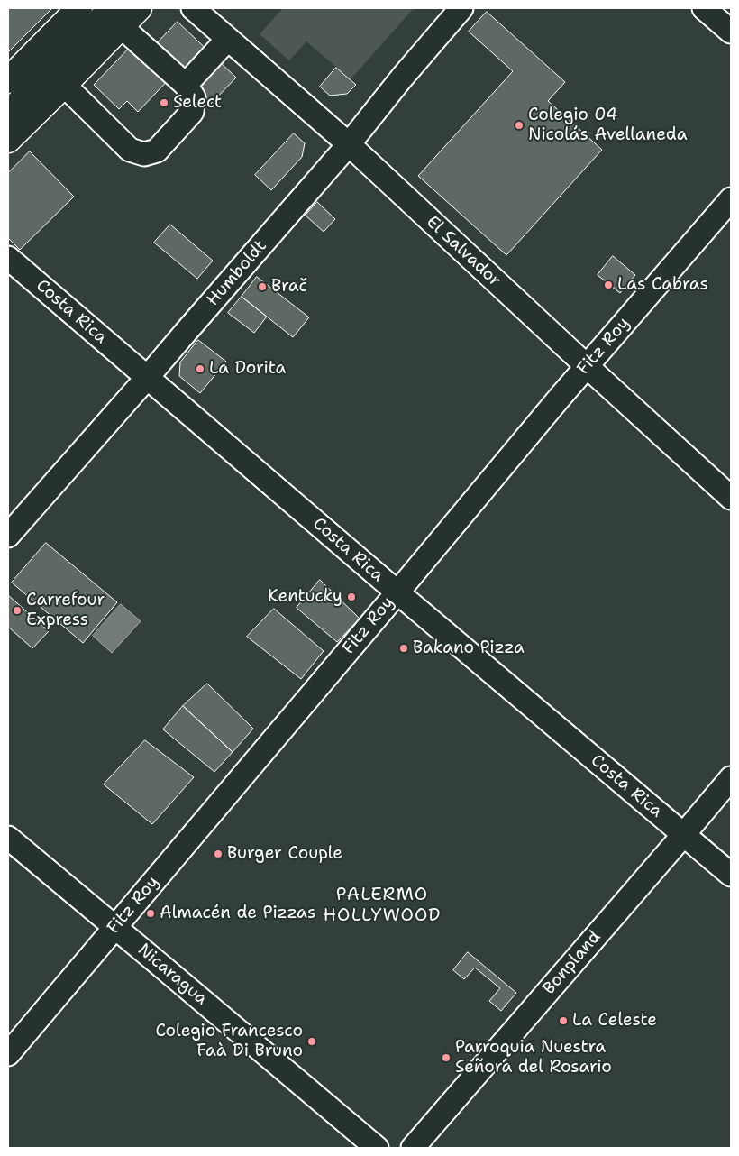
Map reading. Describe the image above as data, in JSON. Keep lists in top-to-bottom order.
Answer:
{
  "streets": {
    "street": [
      "El Salvador",
      "Humboldt",
      "Costa Rica",
      "Fitz Roy",
      "Bonpland",
      "Nicaragua"
    ]
  },
  "crossings": [
    ["El Salvador", "Humboldt"],
    ["El Salvador", "Fitz Roy"],
    ["Humboldt", "Costa Rica"],
    ["Costa Rica", "Fitz Roy"],
    ["Costa Rica", "Bonpland"],
    ["Fitz Roy", "Nicaragua"]
  ],
  "districts": ["PALERMO HOLLYWOOD"],
  "places": [
    "Select",
    "Colegio 04 Nicolás Avellaneda",
    "Las Cabras",
    "Brač",
    "La Dorita",
    "Kentucky",
    "Carrefour Express",
    "Bakano Pizza",
    "Burger Couple",
    "Almacén de Pizzas",
    "La Celeste",
    "Colegio Francesco Faà Di Bruno",
    "Parroquia Nuestra Señora del Rosario"
  ]
}
